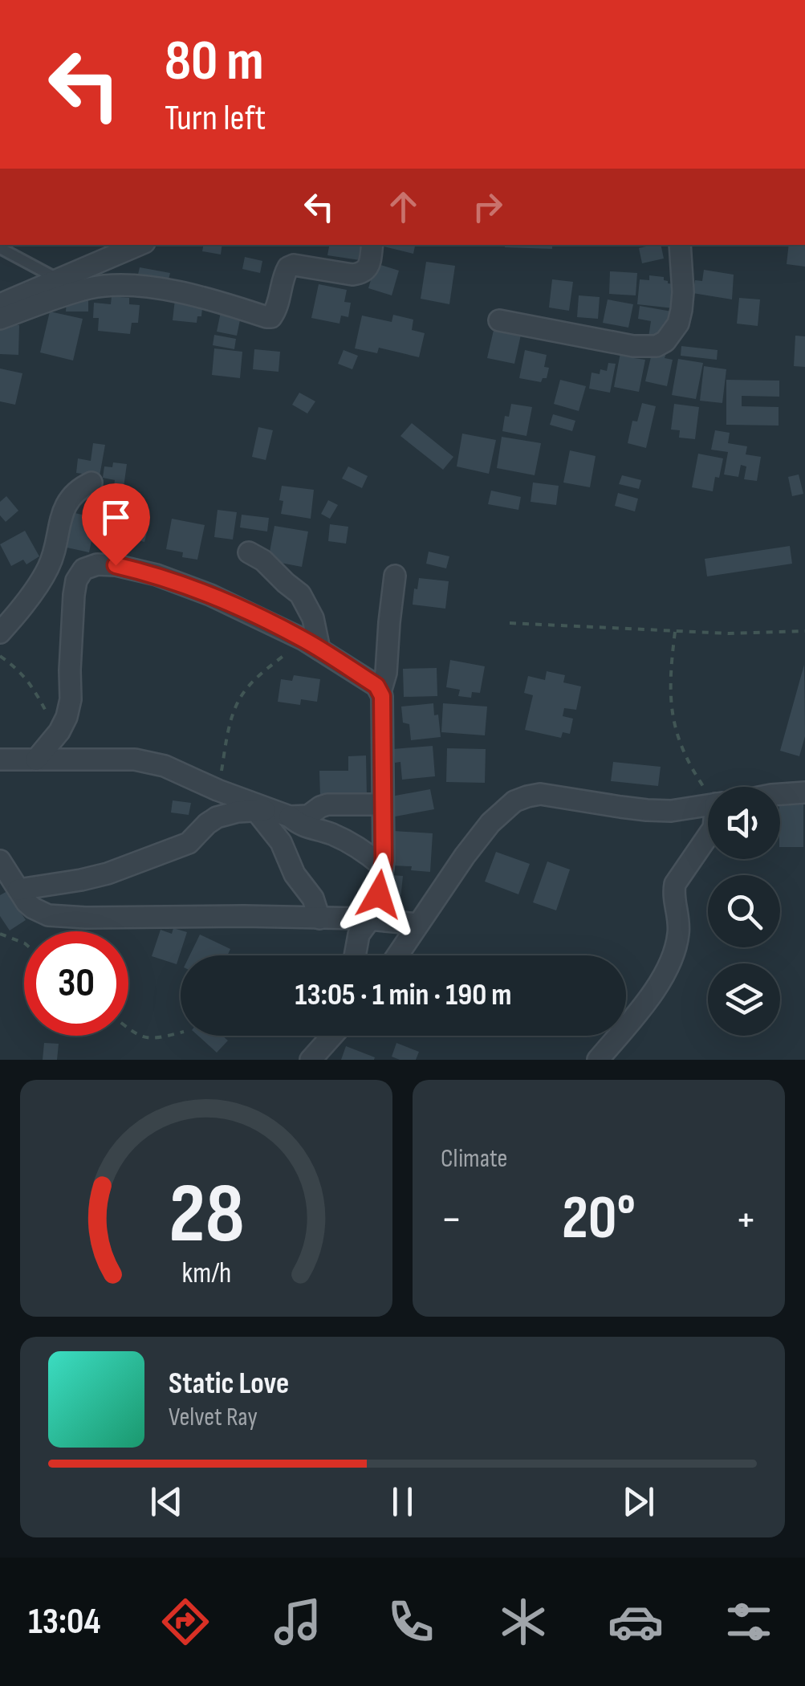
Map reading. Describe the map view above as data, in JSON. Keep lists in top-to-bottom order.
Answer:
{
  "page": {
    "turn": ["80 m", "Turn left"],
    "limit": "30",
    "trip": "13:05 · 1 min · 190 m",
    "tile": "Climate",
    "heat": ["−", "20°", "+"],
    "song": ["Static Love", "Velvet Ray"],
    "tabs": "13:04",
    "gauge": ["28", "km/h"]
  }
}
